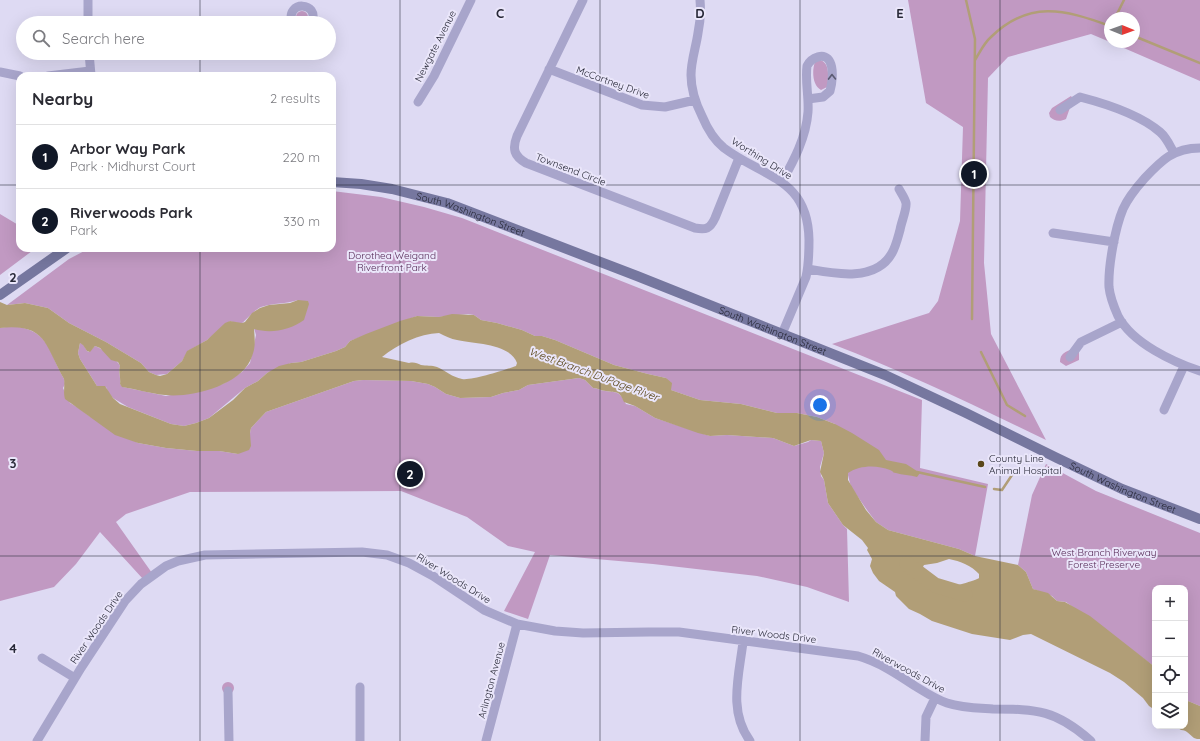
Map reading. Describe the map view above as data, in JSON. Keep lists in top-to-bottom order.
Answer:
{
  "streets": {
    "main road": ["South Washington Street"],
    "street": [
      "Newgate Avenue",
      "McCartney Drive",
      "Worthing Drive",
      "Townsend Circle",
      "River Woods Drive",
      "Riverwoods Drive",
      "Arlington Avenue"
    ]
  },
  "crossings": [
    ["McCartney Drive", "Worthing Drive"],
    ["McCartney Drive", "Townsend Circle"],
    ["Worthing Drive", "Townsend Circle"],
    ["Worthing Drive", "South Washington Street"],
    ["River Woods Drive", "Riverwoods Drive"],
    ["River Woods Drive", "Arlington Avenue"]
  ],
  "water": ["West Branch DuPage River"],
  "parks": ["Dorothea Weigand Riverfront Park", "West Branch Riverway Forest Preserve"],
  "places": ["County Line Animal Hospital"],
  "north": "right",
  "page": {
    "search": "Search here",
    "heading": ["Nearby", "2 results"],
    "list": [
      {
        "mark": "1",
        "name": "Arbor Way Park",
        "note": "Park · Midhurst Court",
        "value": "220 m"
      },
      {
        "mark": "2",
        "name": "Riverwoods Park",
        "note": "Park",
        "value": "330 m"
      }
    ],
    "pins": ["1", "2"],
    "map_buttons": ["+", "−"]
  },
  "grid": {
    "columns": ["C", "D", "E"],
    "rows": ["2", "3", "4"]
  }
}
